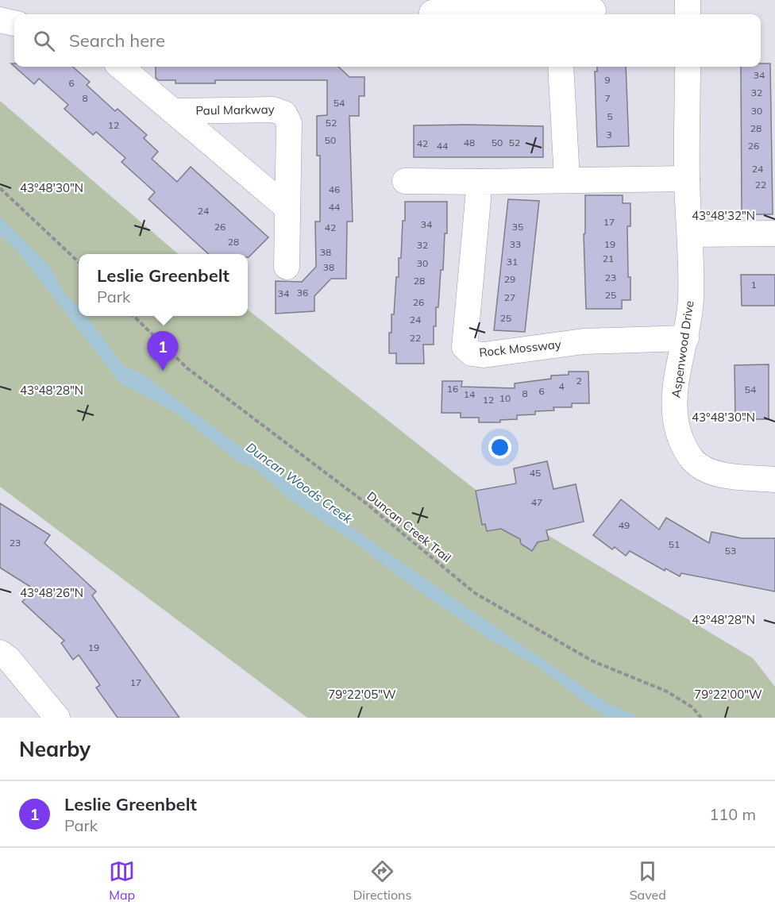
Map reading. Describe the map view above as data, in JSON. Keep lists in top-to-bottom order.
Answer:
{
  "streets": {
    "street": ["Paul Markway", "Rock Mossway", "Aspenwood Drive"],
    "path": ["Duncan Creek Trail"]
  },
  "crossings": [
    ["Rock Mossway", "Aspenwood Drive"]
  ],
  "water": ["Duncan Woods Creek"],
  "house_numbers": [
    "34",
    "9",
    "6",
    "32",
    "8",
    "7",
    "54",
    "30",
    "5",
    "52",
    "12",
    "28",
    "3",
    "50",
    "48",
    "50",
    "52",
    "42",
    "44",
    "26",
    "24",
    "22",
    "46",
    "44",
    "24",
    "17",
    "34",
    "26",
    "35",
    "42",
    "28",
    "33",
    "19",
    "32",
    "38",
    "21",
    "31",
    "30",
    "38",
    "23",
    "29",
    "28",
    "1",
    "36",
    "34",
    "25",
    "27",
    "26",
    "25",
    "24",
    "22",
    "2",
    "4",
    "16",
    "54",
    "6",
    "8",
    "14",
    "10",
    "12",
    "45",
    "47",
    "49",
    "23",
    "51",
    "53",
    "19",
    "17"
  ],
  "page": {
    "search": "Search here",
    "popup": ["Leslie Greenbelt", "Park"],
    "pins": "1",
    "heading": "Nearby",
    "list": [
      {
        "mark": "1",
        "name": "Leslie Greenbelt",
        "note": "Park",
        "value": "110 m"
      }
    ],
    "nav": ["Map", "Directions", "Saved"]
  },
  "coordinates": [
    "43°48'30\"N",
    "43°48'32\"N",
    "43°48'28\"N",
    "43°48'26\"N",
    "79°22'05\"W",
    "79°22'00\"W"
  ]
}
